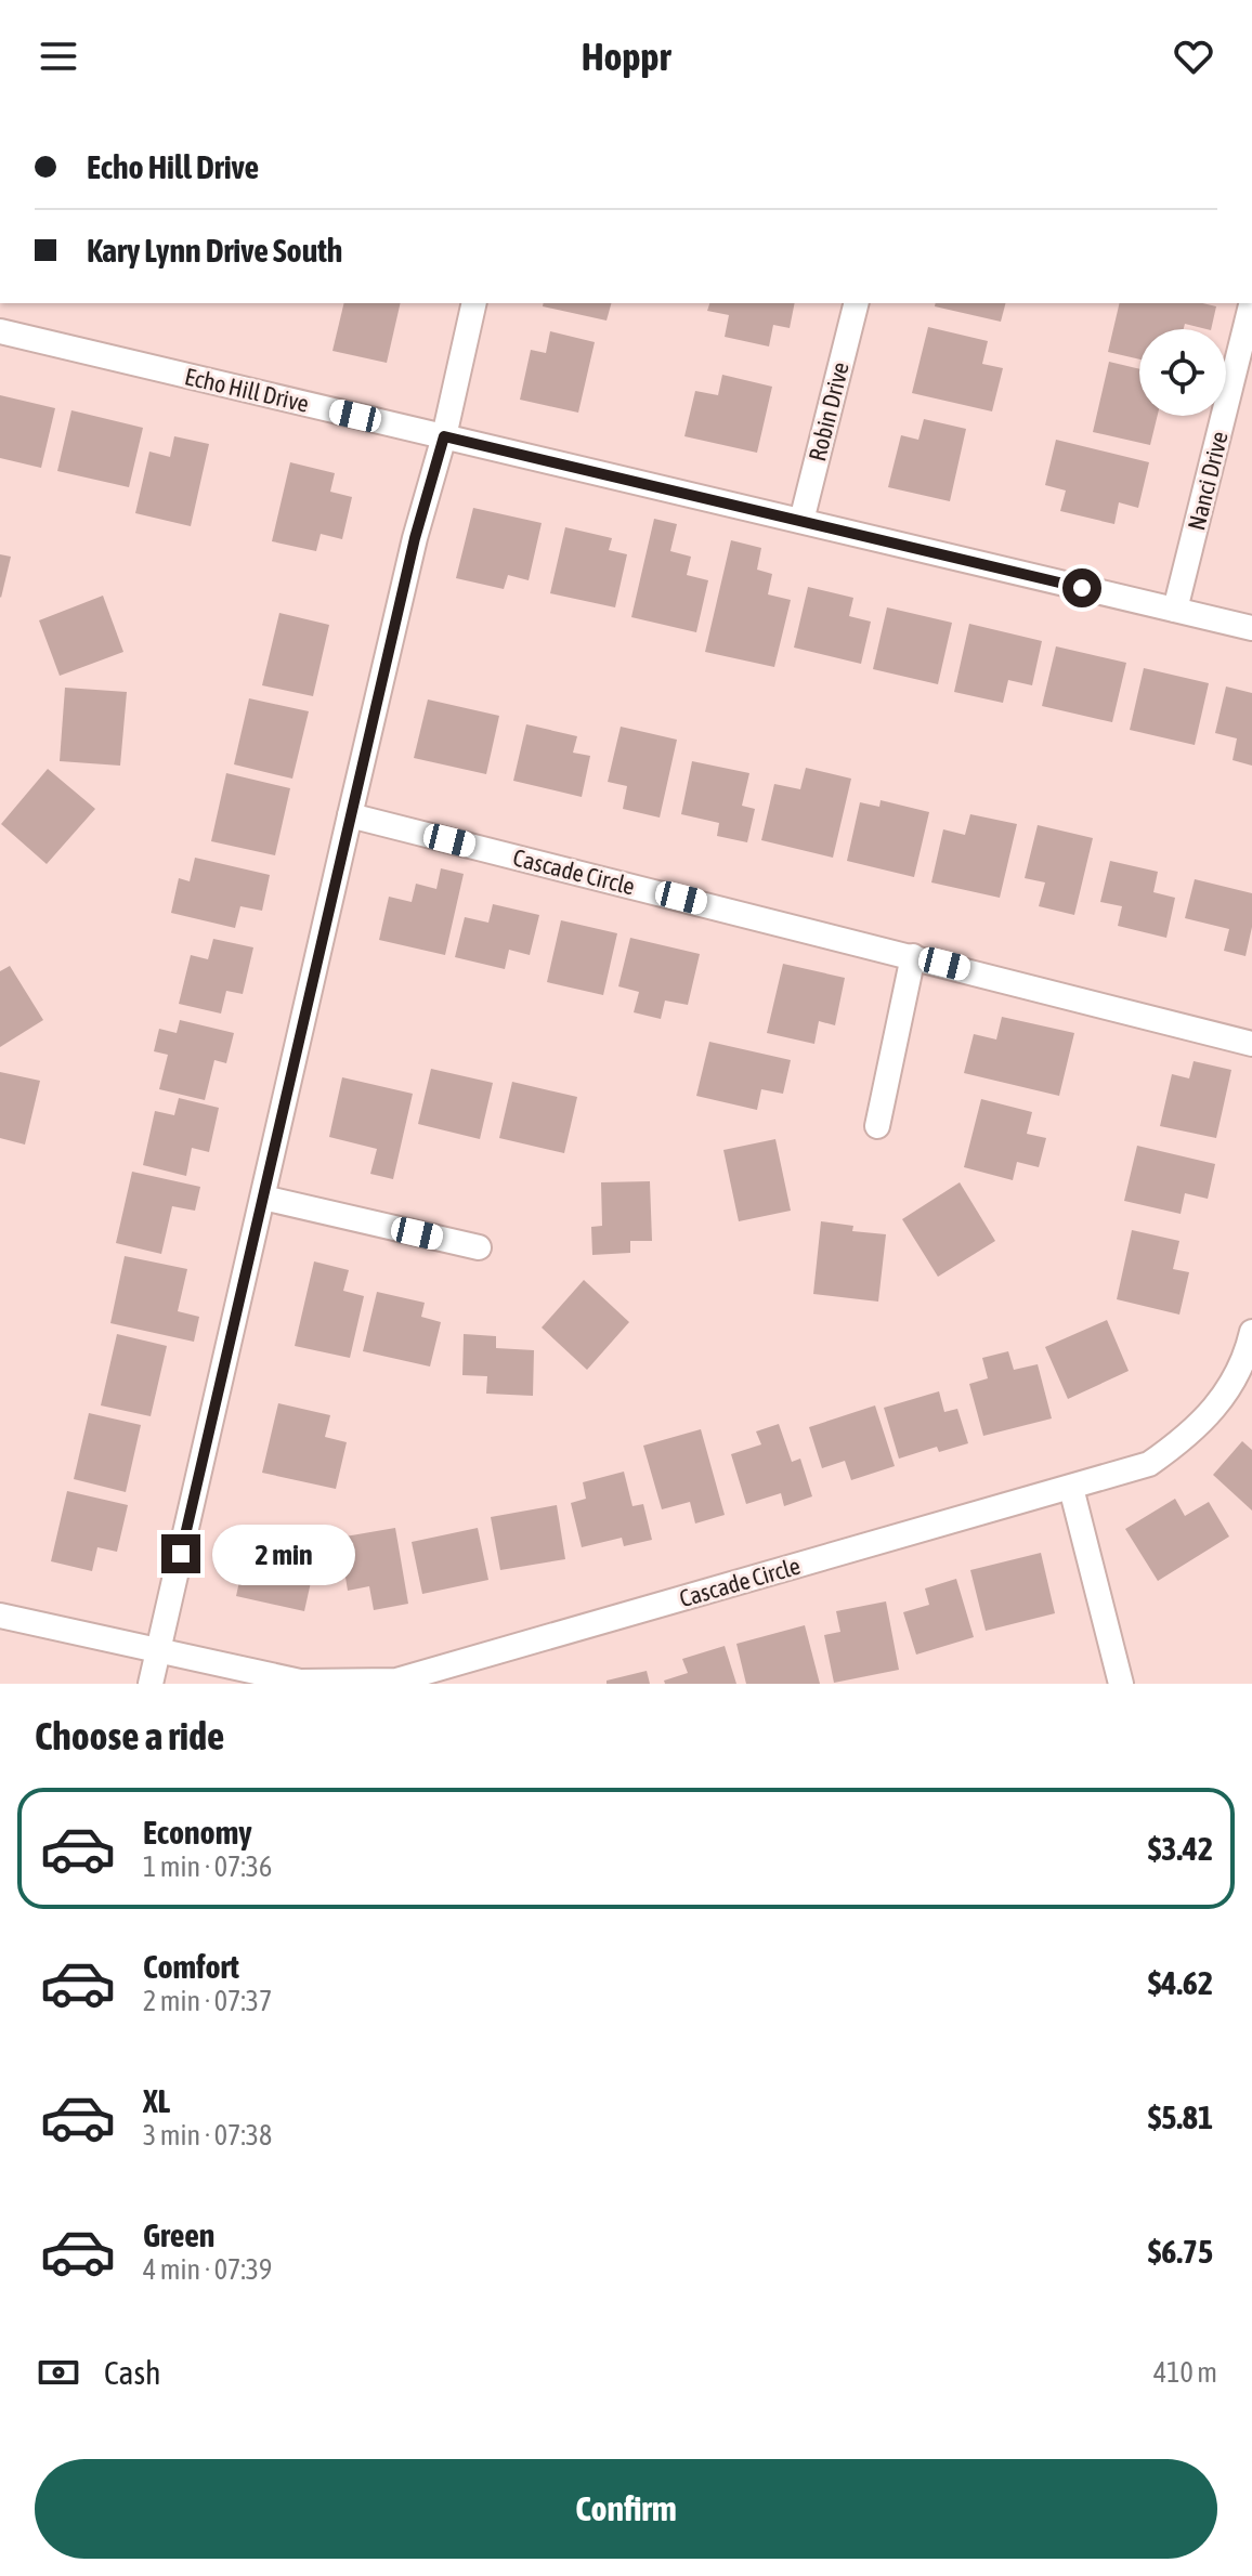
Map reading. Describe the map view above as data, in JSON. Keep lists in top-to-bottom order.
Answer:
{
  "streets": {
    "street": [
      "Echo Hill Drive",
      "Robin Drive",
      "Nanci Drive",
      "Cascade Circle"
    ]
  },
  "crossings": [
    ["Echo Hill Drive", "Robin Drive"],
    ["Echo Hill Drive", "Nanci Drive"]
  ],
  "page": {
    "header": "Hoppr",
    "banner": ["Echo Hill Drive", "Kary Lynn Drive South"],
    "bubble": "2 min",
    "heading": "Choose a ride",
    "list": [
      {
        "name": "Economy",
        "note": "1 min · 07:36",
        "value": "$3.42"
      },
      {
        "name": "Comfort",
        "note": "2 min · 07:37",
        "value": "$4.62"
      },
      {
        "name": "XL",
        "note": "3 min · 07:38",
        "value": "$5.81"
      },
      {
        "name": "Green",
        "note": "4 min · 07:39",
        "value": "$6.75"
      }
    ],
    "pay": ["Cash", "410 m"],
    "buttons": "Confirm"
  }
}
